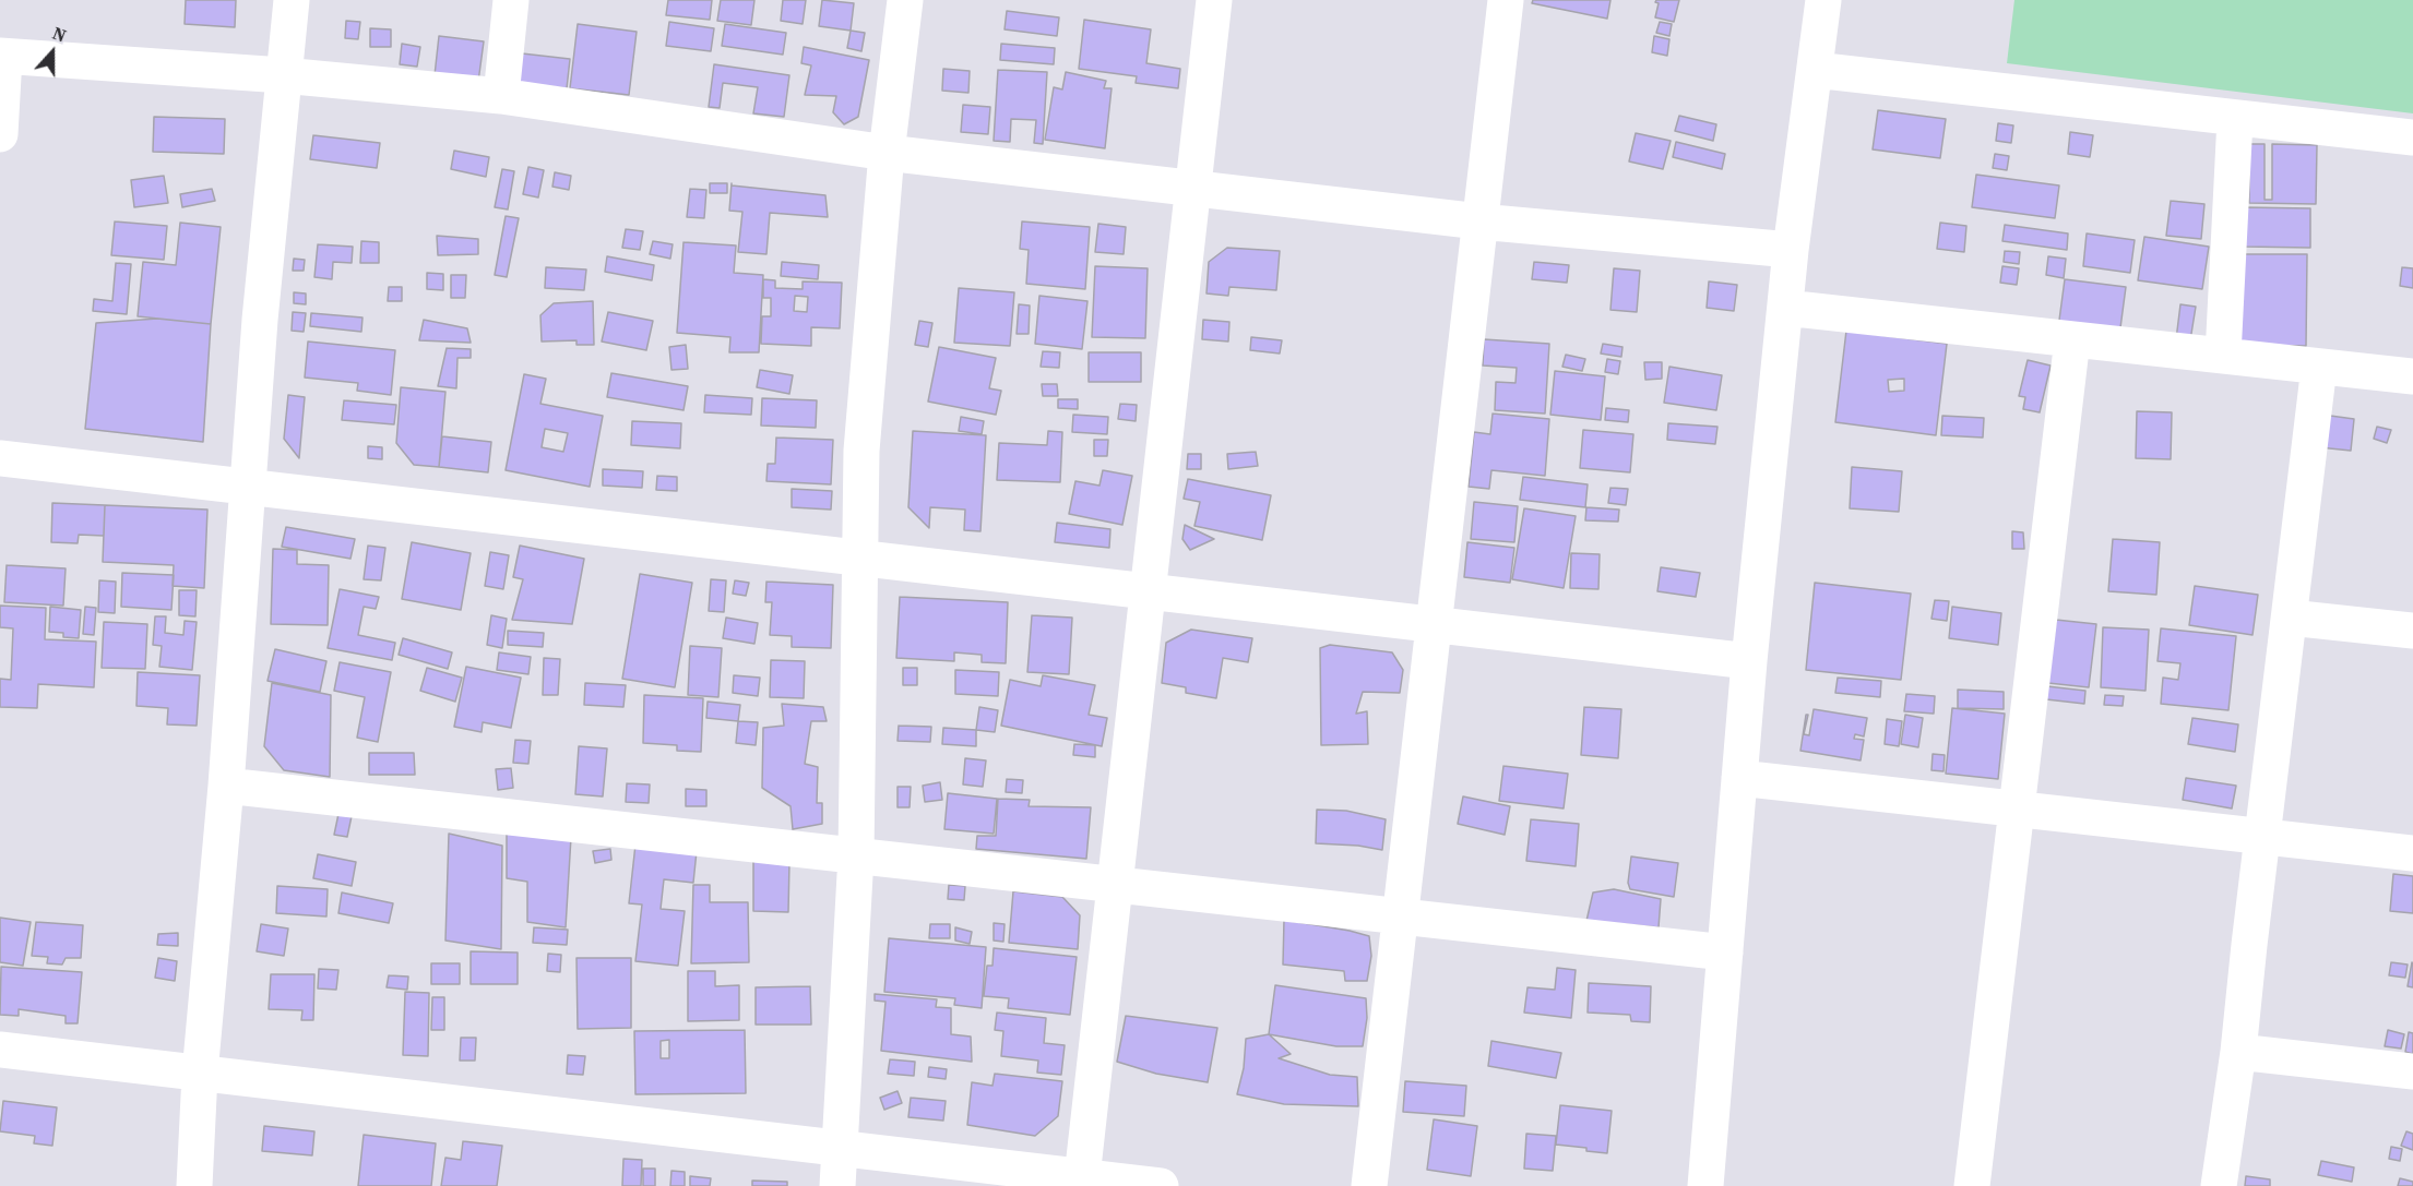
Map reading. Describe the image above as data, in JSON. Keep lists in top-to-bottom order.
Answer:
{
  "north": "top"
}
